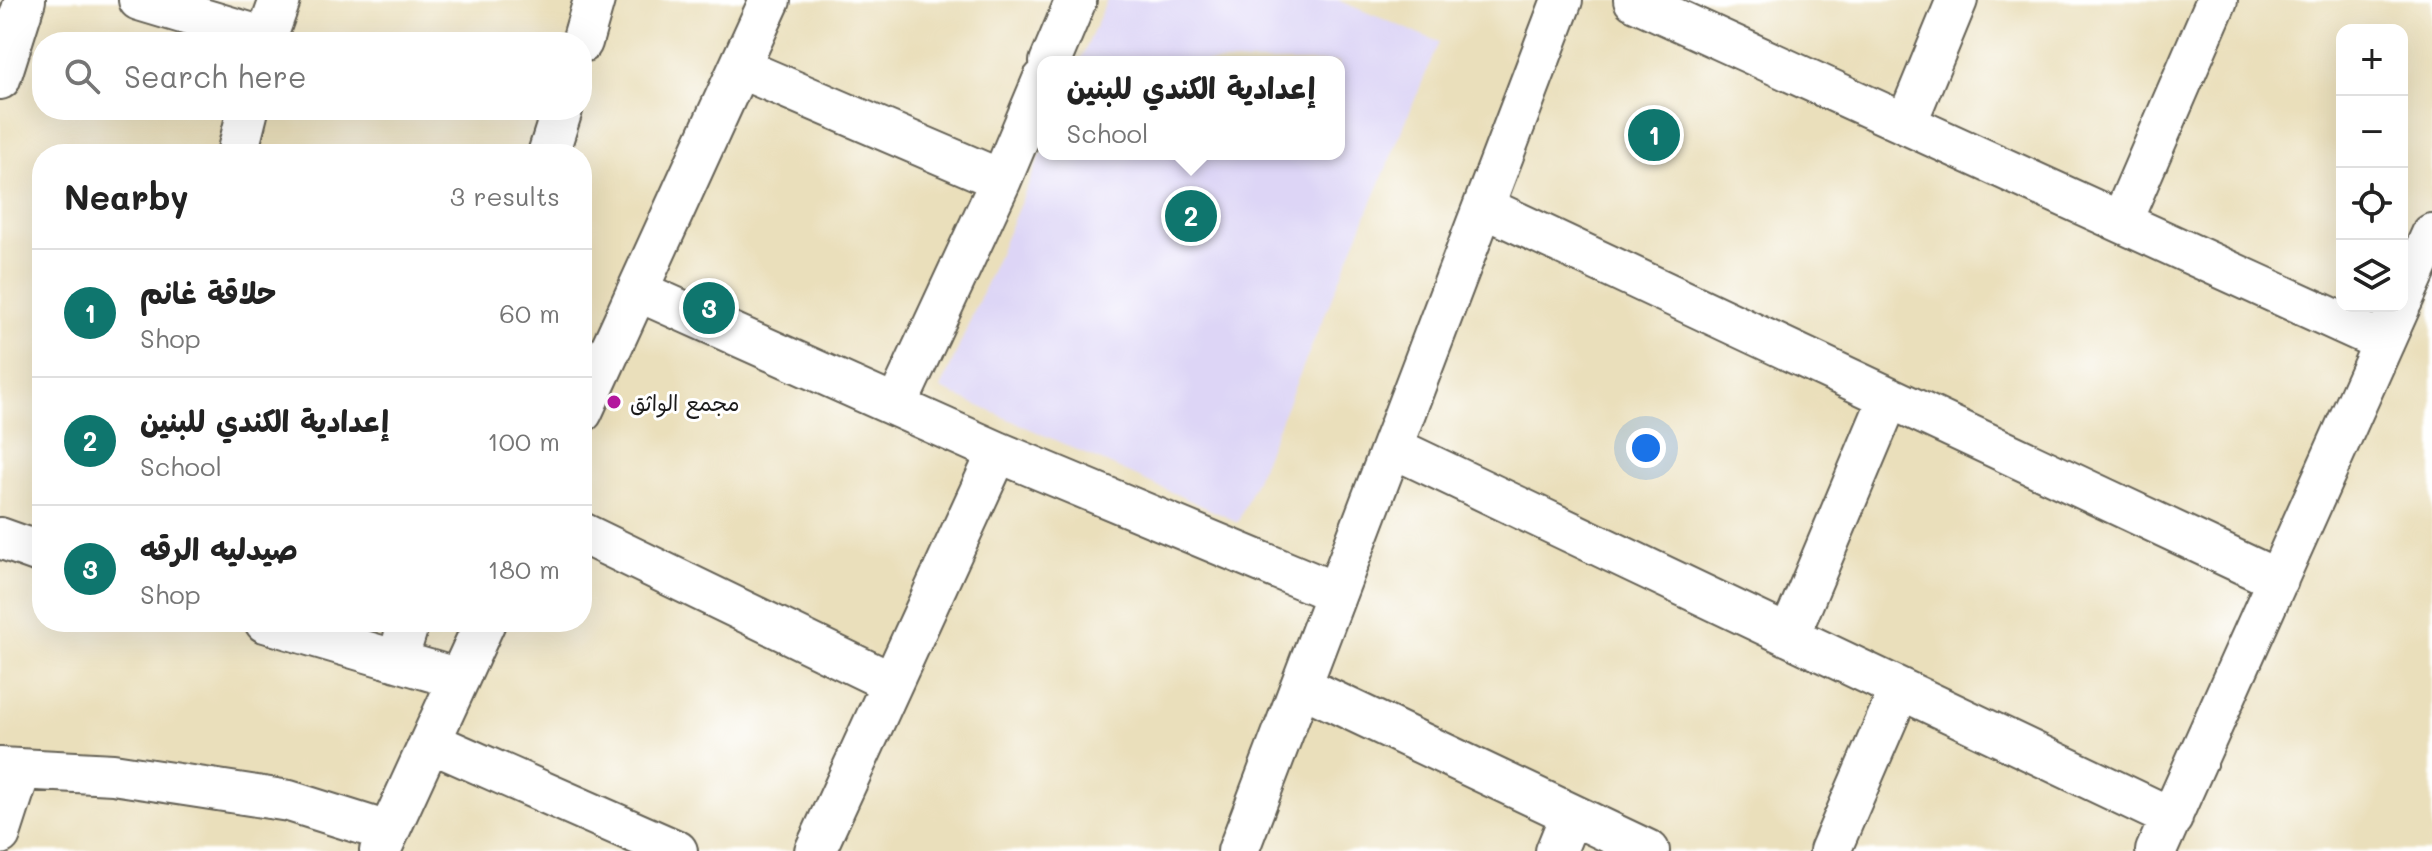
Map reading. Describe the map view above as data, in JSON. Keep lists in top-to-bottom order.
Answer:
{
  "places": ["مجمع الواثق"],
  "page": {
    "map_buttons": ["+", "−"],
    "search": "Search here",
    "popup": ["إعدادية الكندي للبنين", "School"],
    "pins": ["1", "2", "3"],
    "heading": ["Nearby", "3 results"],
    "list": [
      {
        "mark": "1",
        "name": "حلاقة غانم",
        "note": "Shop",
        "value": "60 m"
      },
      {
        "mark": "2",
        "name": "إعدادية الكندي للبنين",
        "note": "School",
        "value": "100 m"
      },
      {
        "mark": "3",
        "name": "صيدليه الرقه",
        "note": "Shop",
        "value": "180 m"
      }
    ]
  }
}
